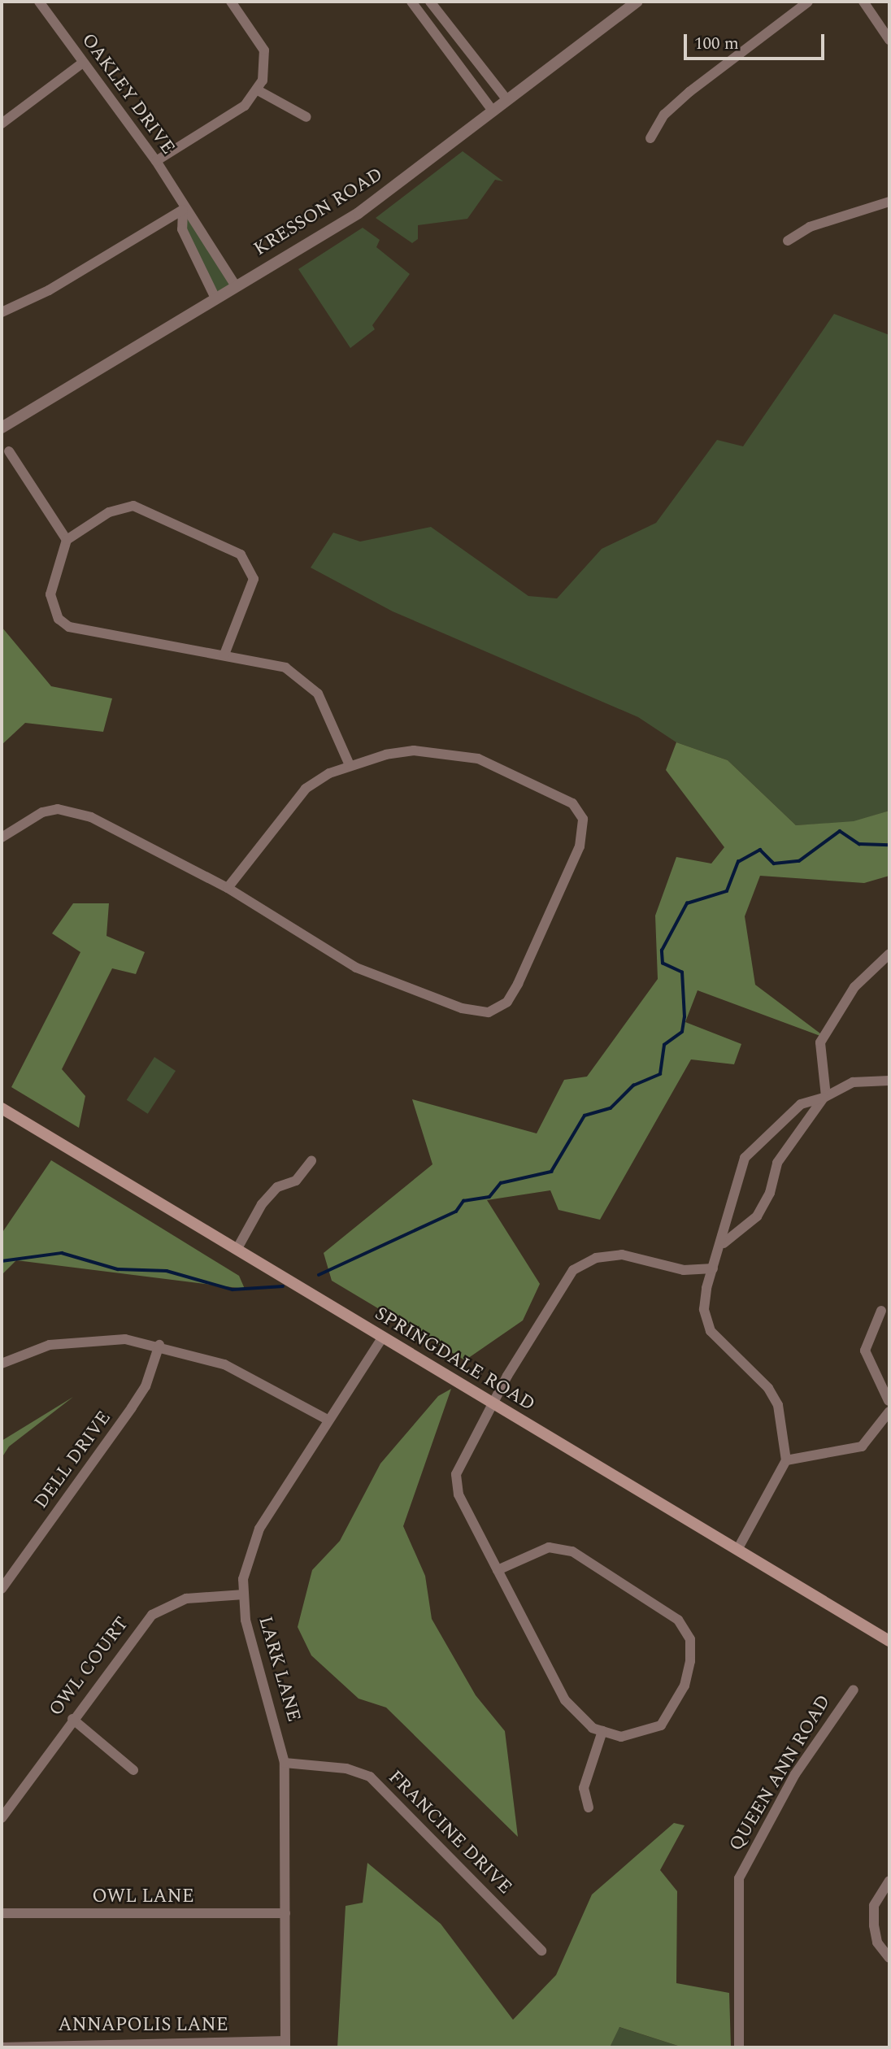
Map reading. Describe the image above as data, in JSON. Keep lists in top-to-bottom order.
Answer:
{
  "streets": {
    "main road": ["SPRINGDALE ROAD"],
    "street": [
      "OAKLEY DRIVE",
      "KRESSON ROAD",
      "DELL DRIVE",
      "OWL COURT",
      "LARK LANE",
      "QUEEN ANN ROAD",
      "FRANCINE DRIVE",
      "OWL LANE",
      "ANNAPOLIS LANE"
    ]
  },
  "crossings": [
    ["SPRINGDALE ROAD", "LARK LANE"],
    ["OWL COURT", "LARK LANE"],
    ["LARK LANE", "FRANCINE DRIVE"],
    ["LARK LANE", "OWL LANE"],
    ["LARK LANE", "ANNAPOLIS LANE"]
  ],
  "scale_bar": "100 m"
}
